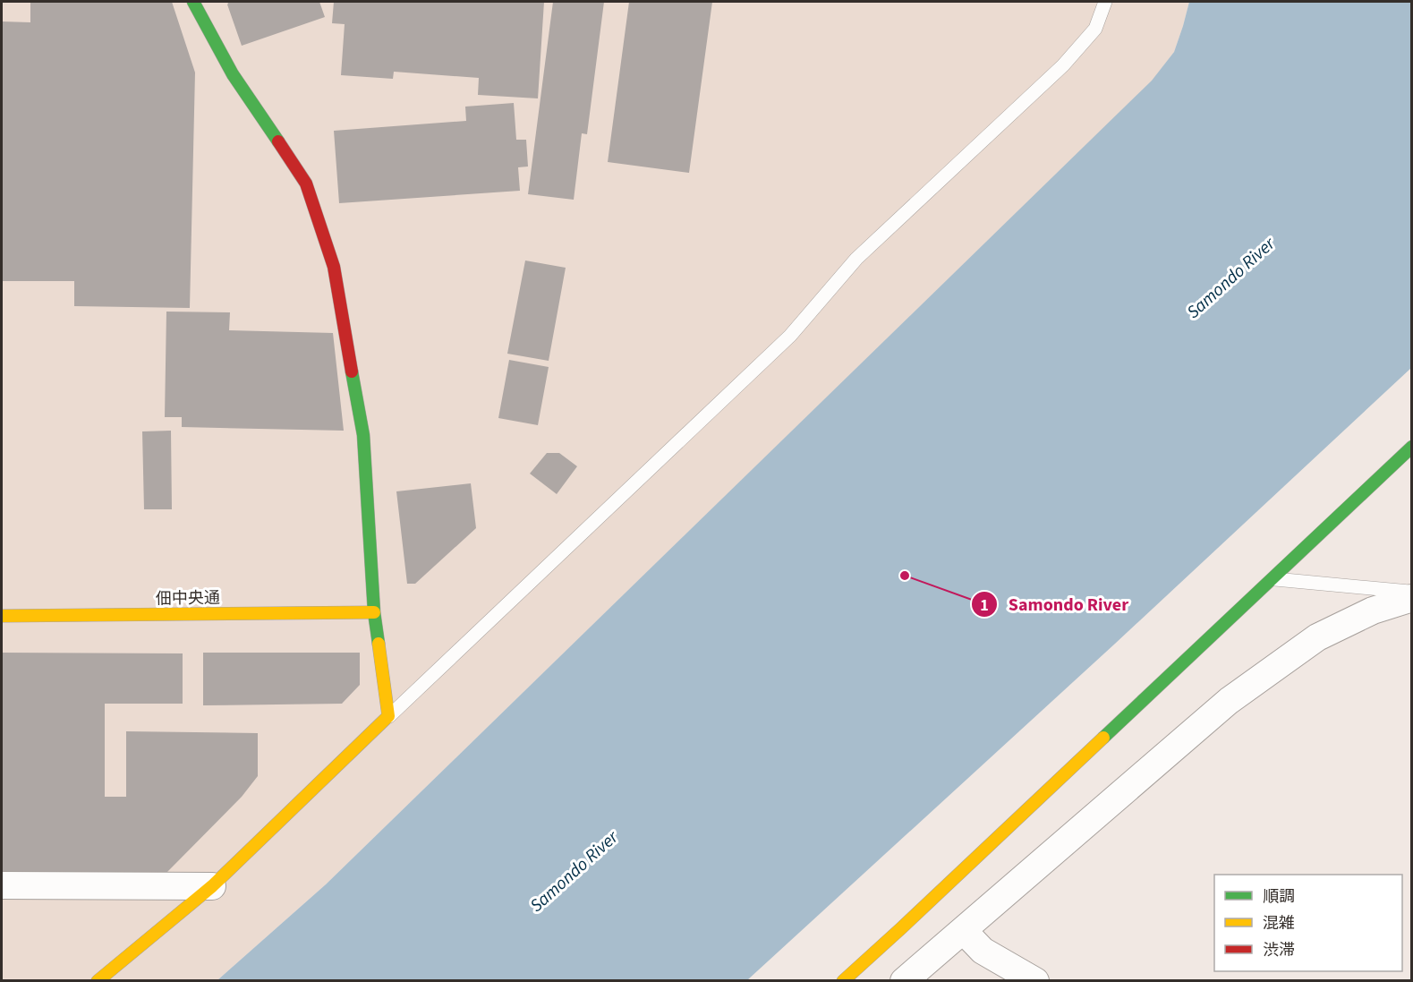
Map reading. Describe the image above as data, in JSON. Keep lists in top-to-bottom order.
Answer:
{
  "streets": {
    "street": ["佃中央通"]
  },
  "water": ["Samondo River"],
  "places": ["Samondo River"],
  "legend": ["順調", "混雑", "渋滞"]
}
